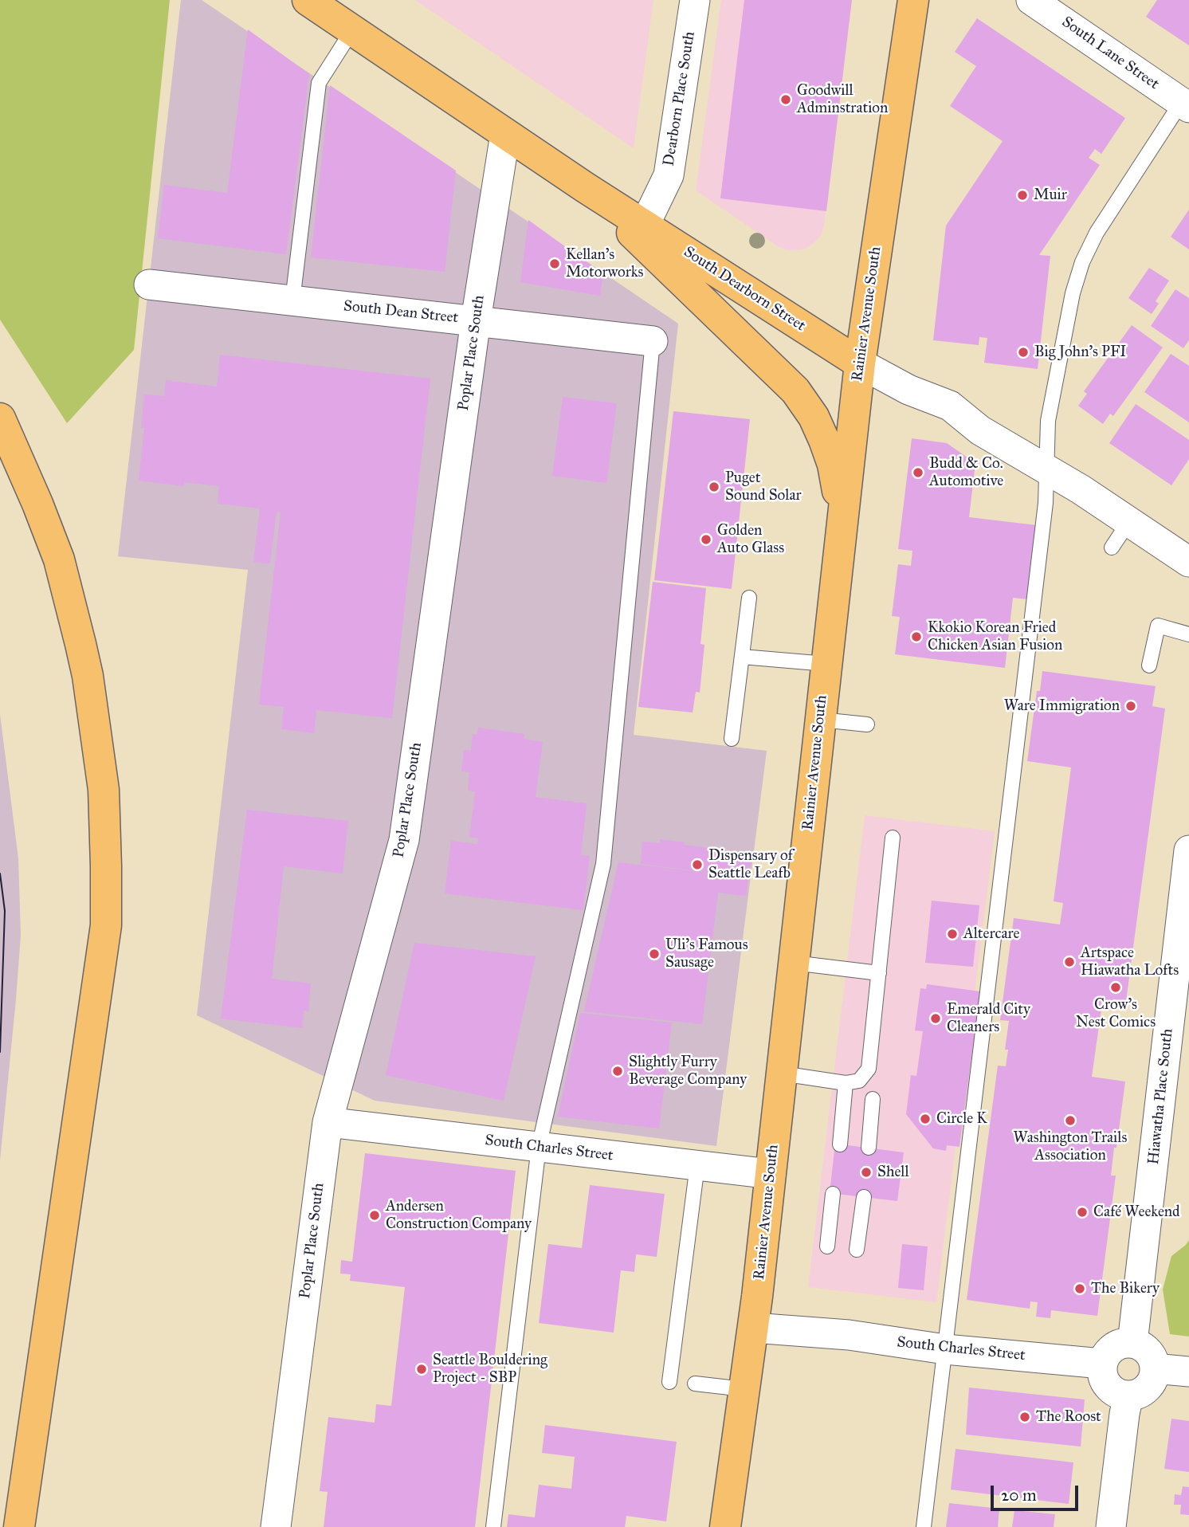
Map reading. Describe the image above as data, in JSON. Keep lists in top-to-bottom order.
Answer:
{
  "streets": {
    "main road": ["South Dearborn Street", "Rainier Avenue South"],
    "street": [
      "South Lane Street",
      "Dearborn Place South",
      "South Dean Street",
      "Poplar Place South",
      "Hiawatha Place South",
      "South Charles Street"
    ]
  },
  "crossings": [
    ["Dearborn Place South", "South Dearborn Street"],
    ["South Dearborn Street", "Rainier Avenue South"],
    ["South Dearborn Street", "Poplar Place South"],
    ["South Dean Street", "Poplar Place South"],
    ["Rainier Avenue South", "South Charles Street"],
    ["Poplar Place South", "South Charles Street"],
    ["Hiawatha Place South", "South Charles Street"]
  ],
  "places": [
    "Goodwill Adminstration",
    "Muir",
    "Kellan's Motorworks",
    "Big John's PFI",
    "Budd & Co. Automotive",
    "Puget Sound Solar",
    "Golden Auto Glass",
    "Kkokio Korean Fried Chicken Asian Fusion",
    "Ware Immigration",
    "Dispensary of Seattle Leafb",
    "Altercare",
    "Uli's Famous Sausage",
    "Artspace Hiawatha Lofts",
    "Crow's Nest Comics",
    "Emerald City Cleaners",
    "Slightly Furry Beverage Company",
    "Circle K",
    "Washington Trails Association",
    "Shell",
    "Café Weekend",
    "Andersen Construction Company",
    "The Bikery",
    "Seattle Bouldering Project - SBP",
    "The Roost"
  ],
  "scale_bar": "20 m"
}
